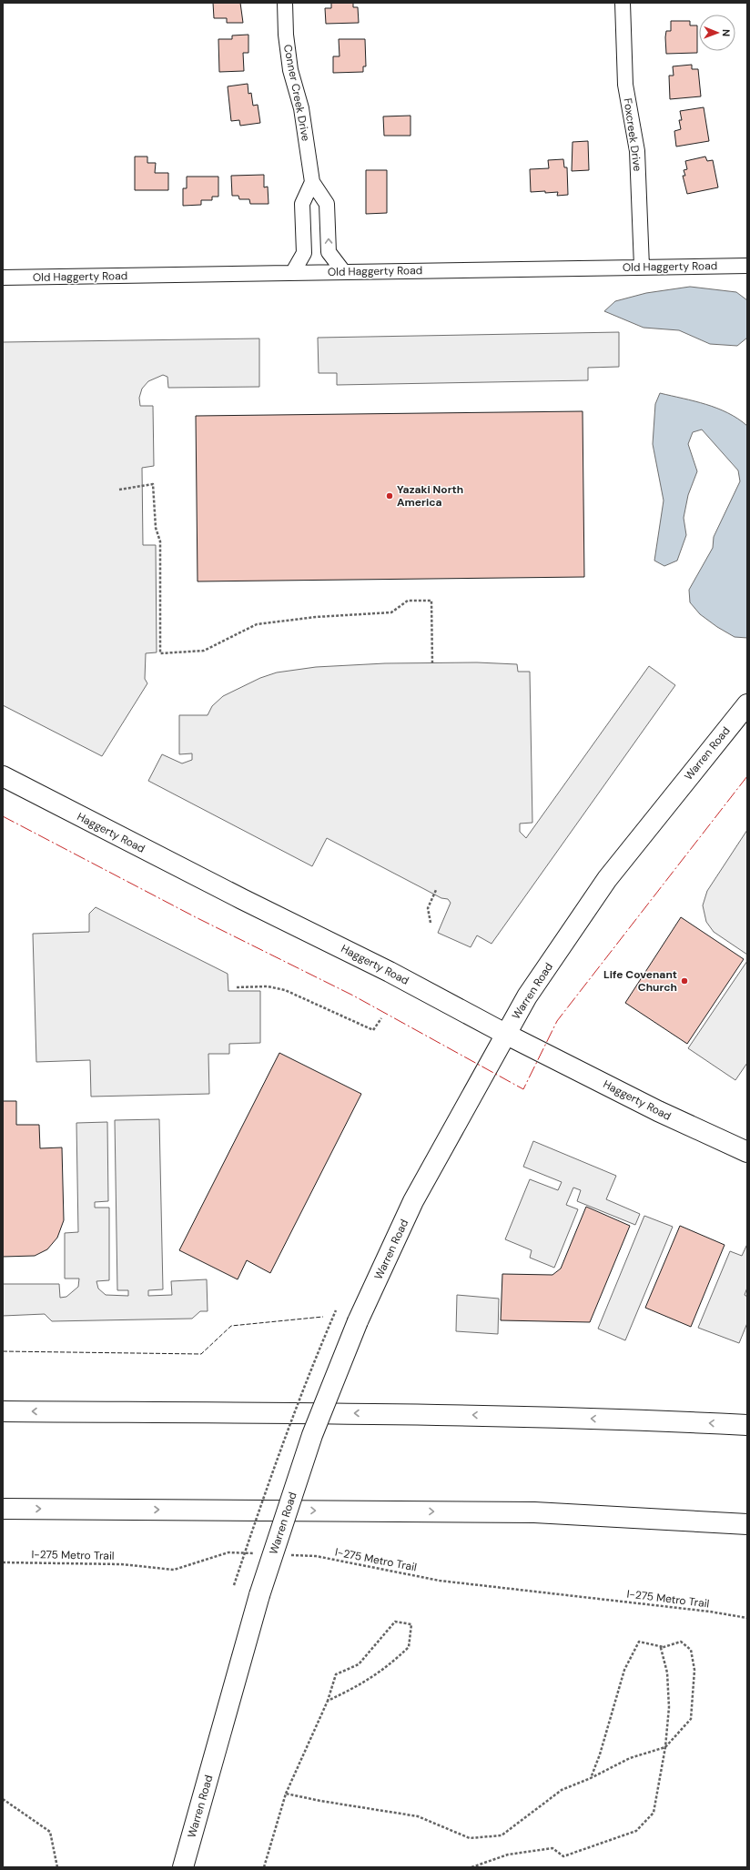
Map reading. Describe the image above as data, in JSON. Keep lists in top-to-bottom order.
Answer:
{
  "streets": {
    "main road": ["Warren Road", "Haggerty Road"],
    "street": ["Conner Creek Drive", "Foxcreek Drive", "Old Haggerty Road"],
    "path": ["I-275 Metro Trail"]
  },
  "crossings": [
    ["Conner Creek Drive", "Old Haggerty Road"],
    ["Foxcreek Drive", "Old Haggerty Road"],
    ["Warren Road", "Haggerty Road"]
  ],
  "places": ["Yazaki North America", "Life Covenant Church"],
  "north": "right"
}
